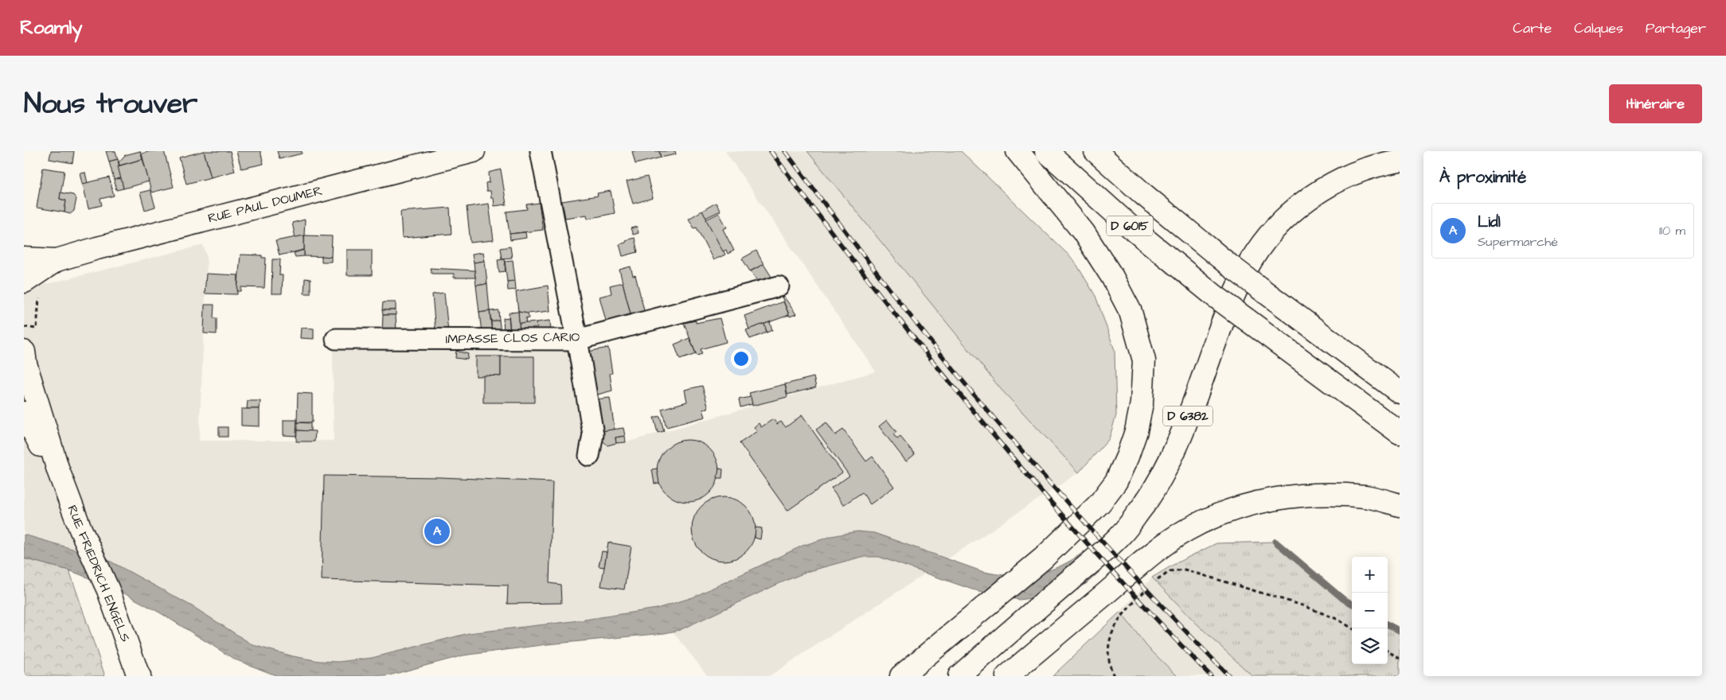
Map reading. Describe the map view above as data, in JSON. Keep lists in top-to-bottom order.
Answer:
{
  "streets": {
    "main road": [
      "RUE PAUL DOUMER",
      "D 6015",
      "D 6382",
      "RUE FRIEDRICH ENGELS"
    ],
    "street": ["IMPASSE CLOS CARIO"]
  },
  "page": {
    "header": "Roamly",
    "nav": ["Carte", "Calques", "Partager"],
    "title": "Nous trouver",
    "buttons": "Itinéraire",
    "heading": "À proximité",
    "list": [
      {
        "mark": "A",
        "name": "Lidl",
        "note": "Supermarché",
        "value": "110 m"
      }
    ],
    "pins": "A",
    "map_buttons": ["+", "−"]
  }
}
